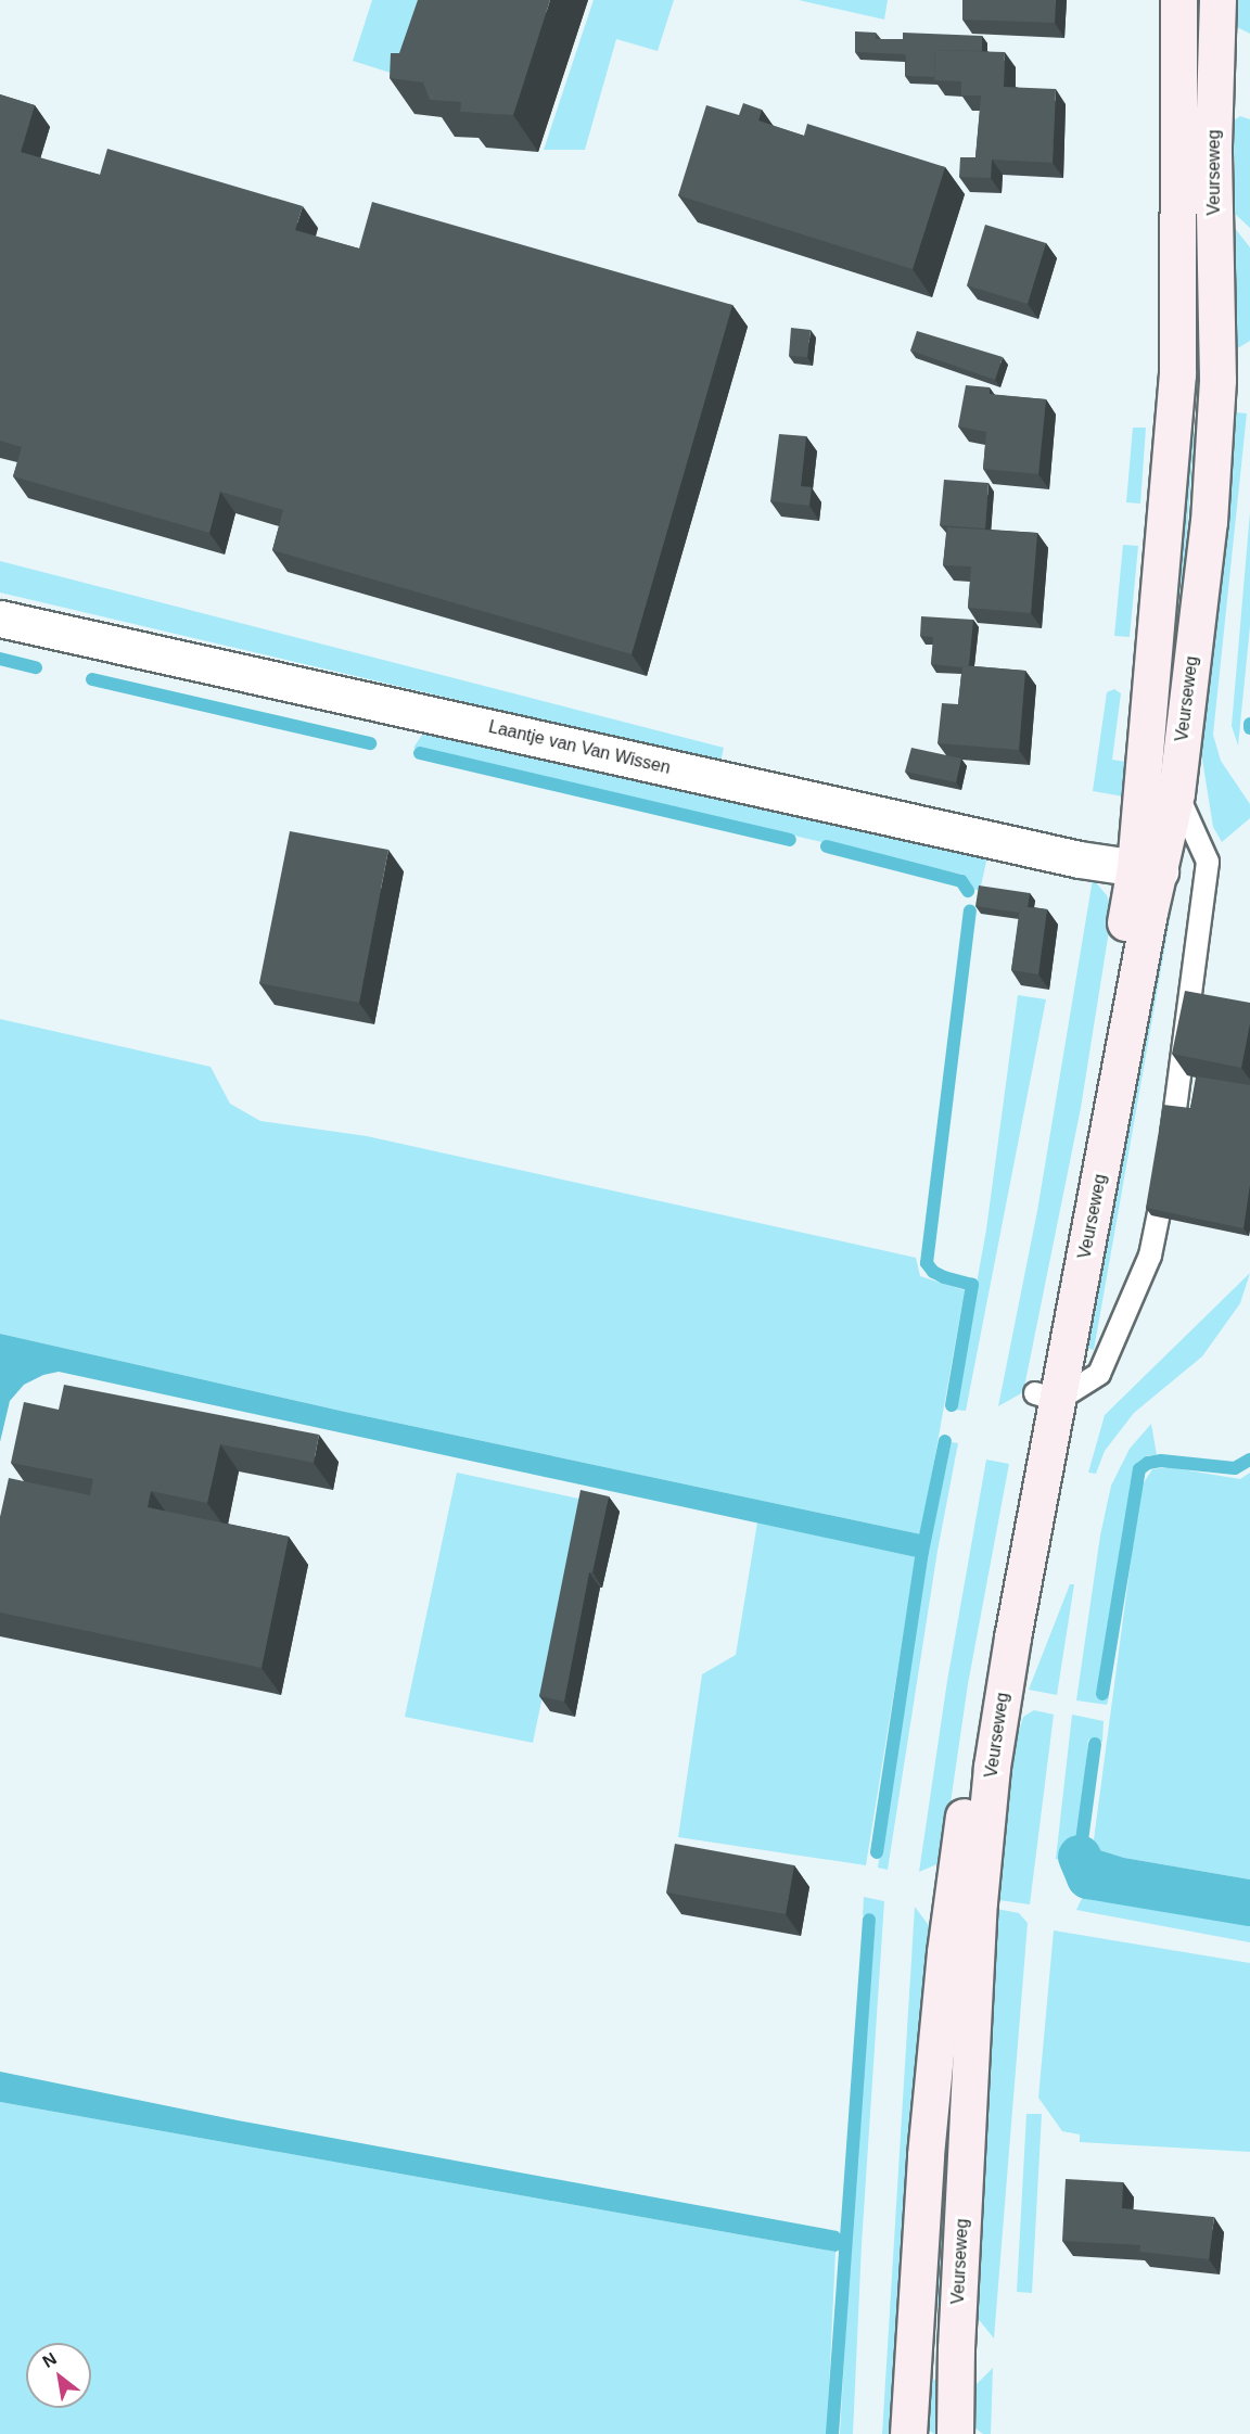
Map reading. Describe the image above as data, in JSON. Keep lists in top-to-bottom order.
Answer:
{
  "streets": {
    "main road": ["Veurseweg"],
    "street": ["Laantje van Van Wissen"]
  },
  "crossings": [
    ["Veurseweg", "Laantje van Van Wissen"]
  ],
  "north": "top left"
}
